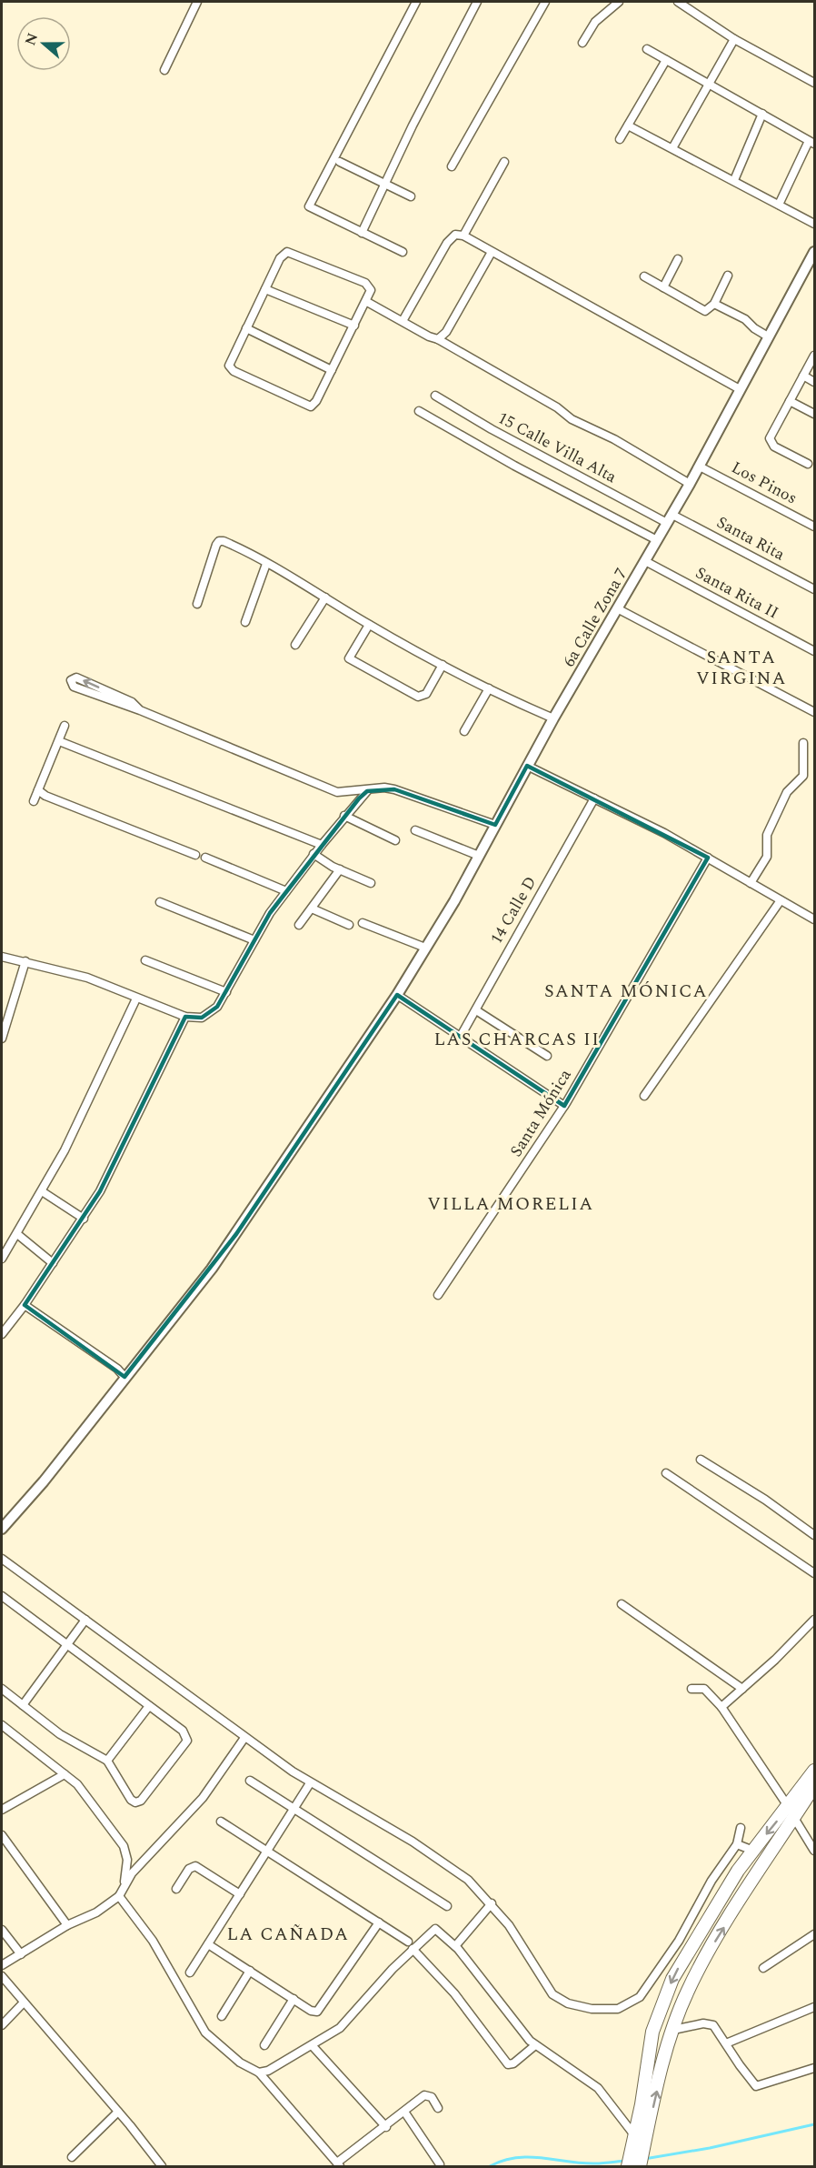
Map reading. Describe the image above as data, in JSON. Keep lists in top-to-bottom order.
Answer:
{
  "streets": {
    "street": [
      "15 Calle Villa Alta",
      "Los Pinos",
      "Santa Rita",
      "Santa Rita II",
      "6a Calle Zona 7",
      "14 Calle D",
      "Santa Mónica"
    ]
  },
  "crossings": [
    ["15 Calle Villa Alta", "Santa Rita"],
    ["15 Calle Villa Alta", "6a Calle Zona 7"],
    ["Los Pinos", "6a Calle Zona 7"],
    ["Santa Rita", "6a Calle Zona 7"],
    ["Santa Rita II", "6a Calle Zona 7"]
  ],
  "districts": [
    "SANTA VIRGINA",
    "SANTA MÓNICA",
    "LAS CHARCAS II",
    "VILLA MORELIA",
    "LA CAÑADA"
  ],
  "north": "left"
}
